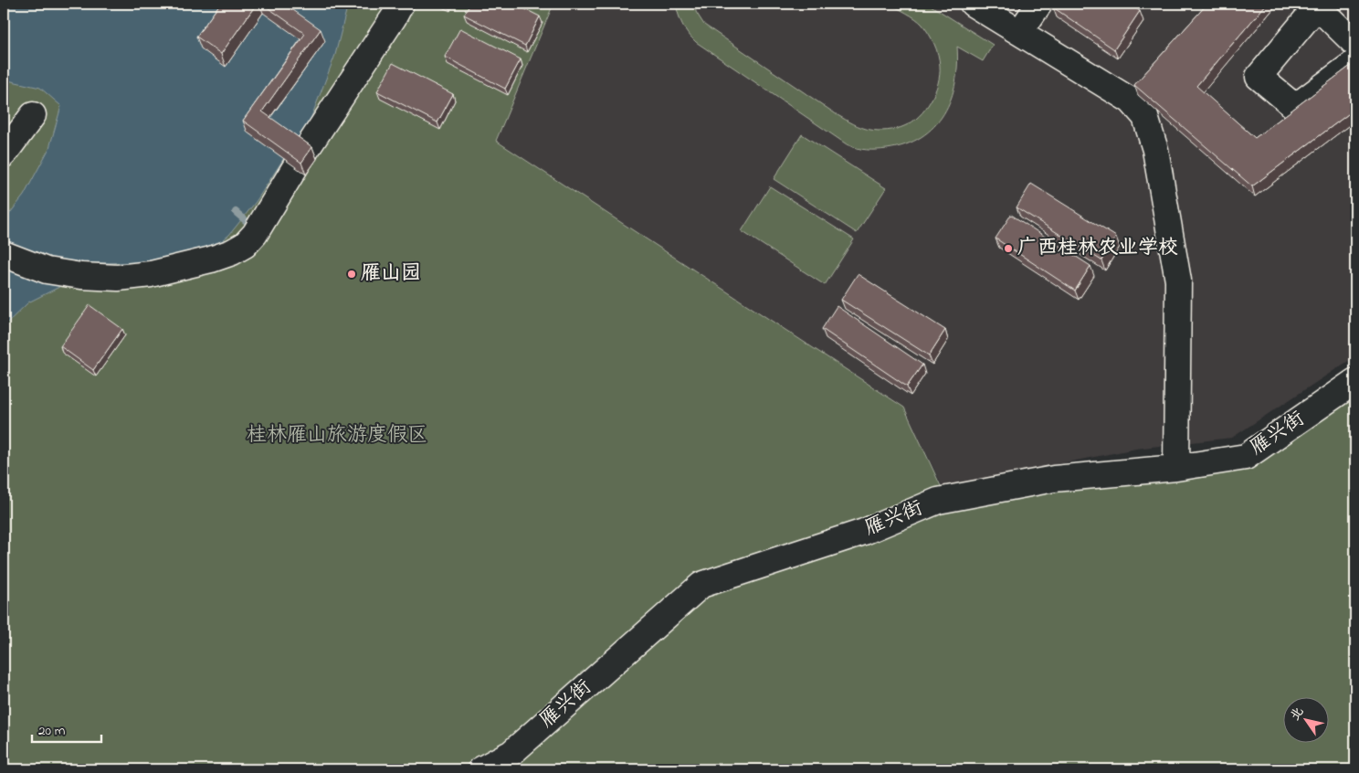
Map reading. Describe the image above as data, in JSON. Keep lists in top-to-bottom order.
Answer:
{
  "streets": {
    "street": ["雁兴街"]
  },
  "parks": ["桂林雁山旅游度假区"],
  "places": ["广西桂林农业学校", "雁山园"],
  "scale_bar": "20 m",
  "north": "top left"
}
